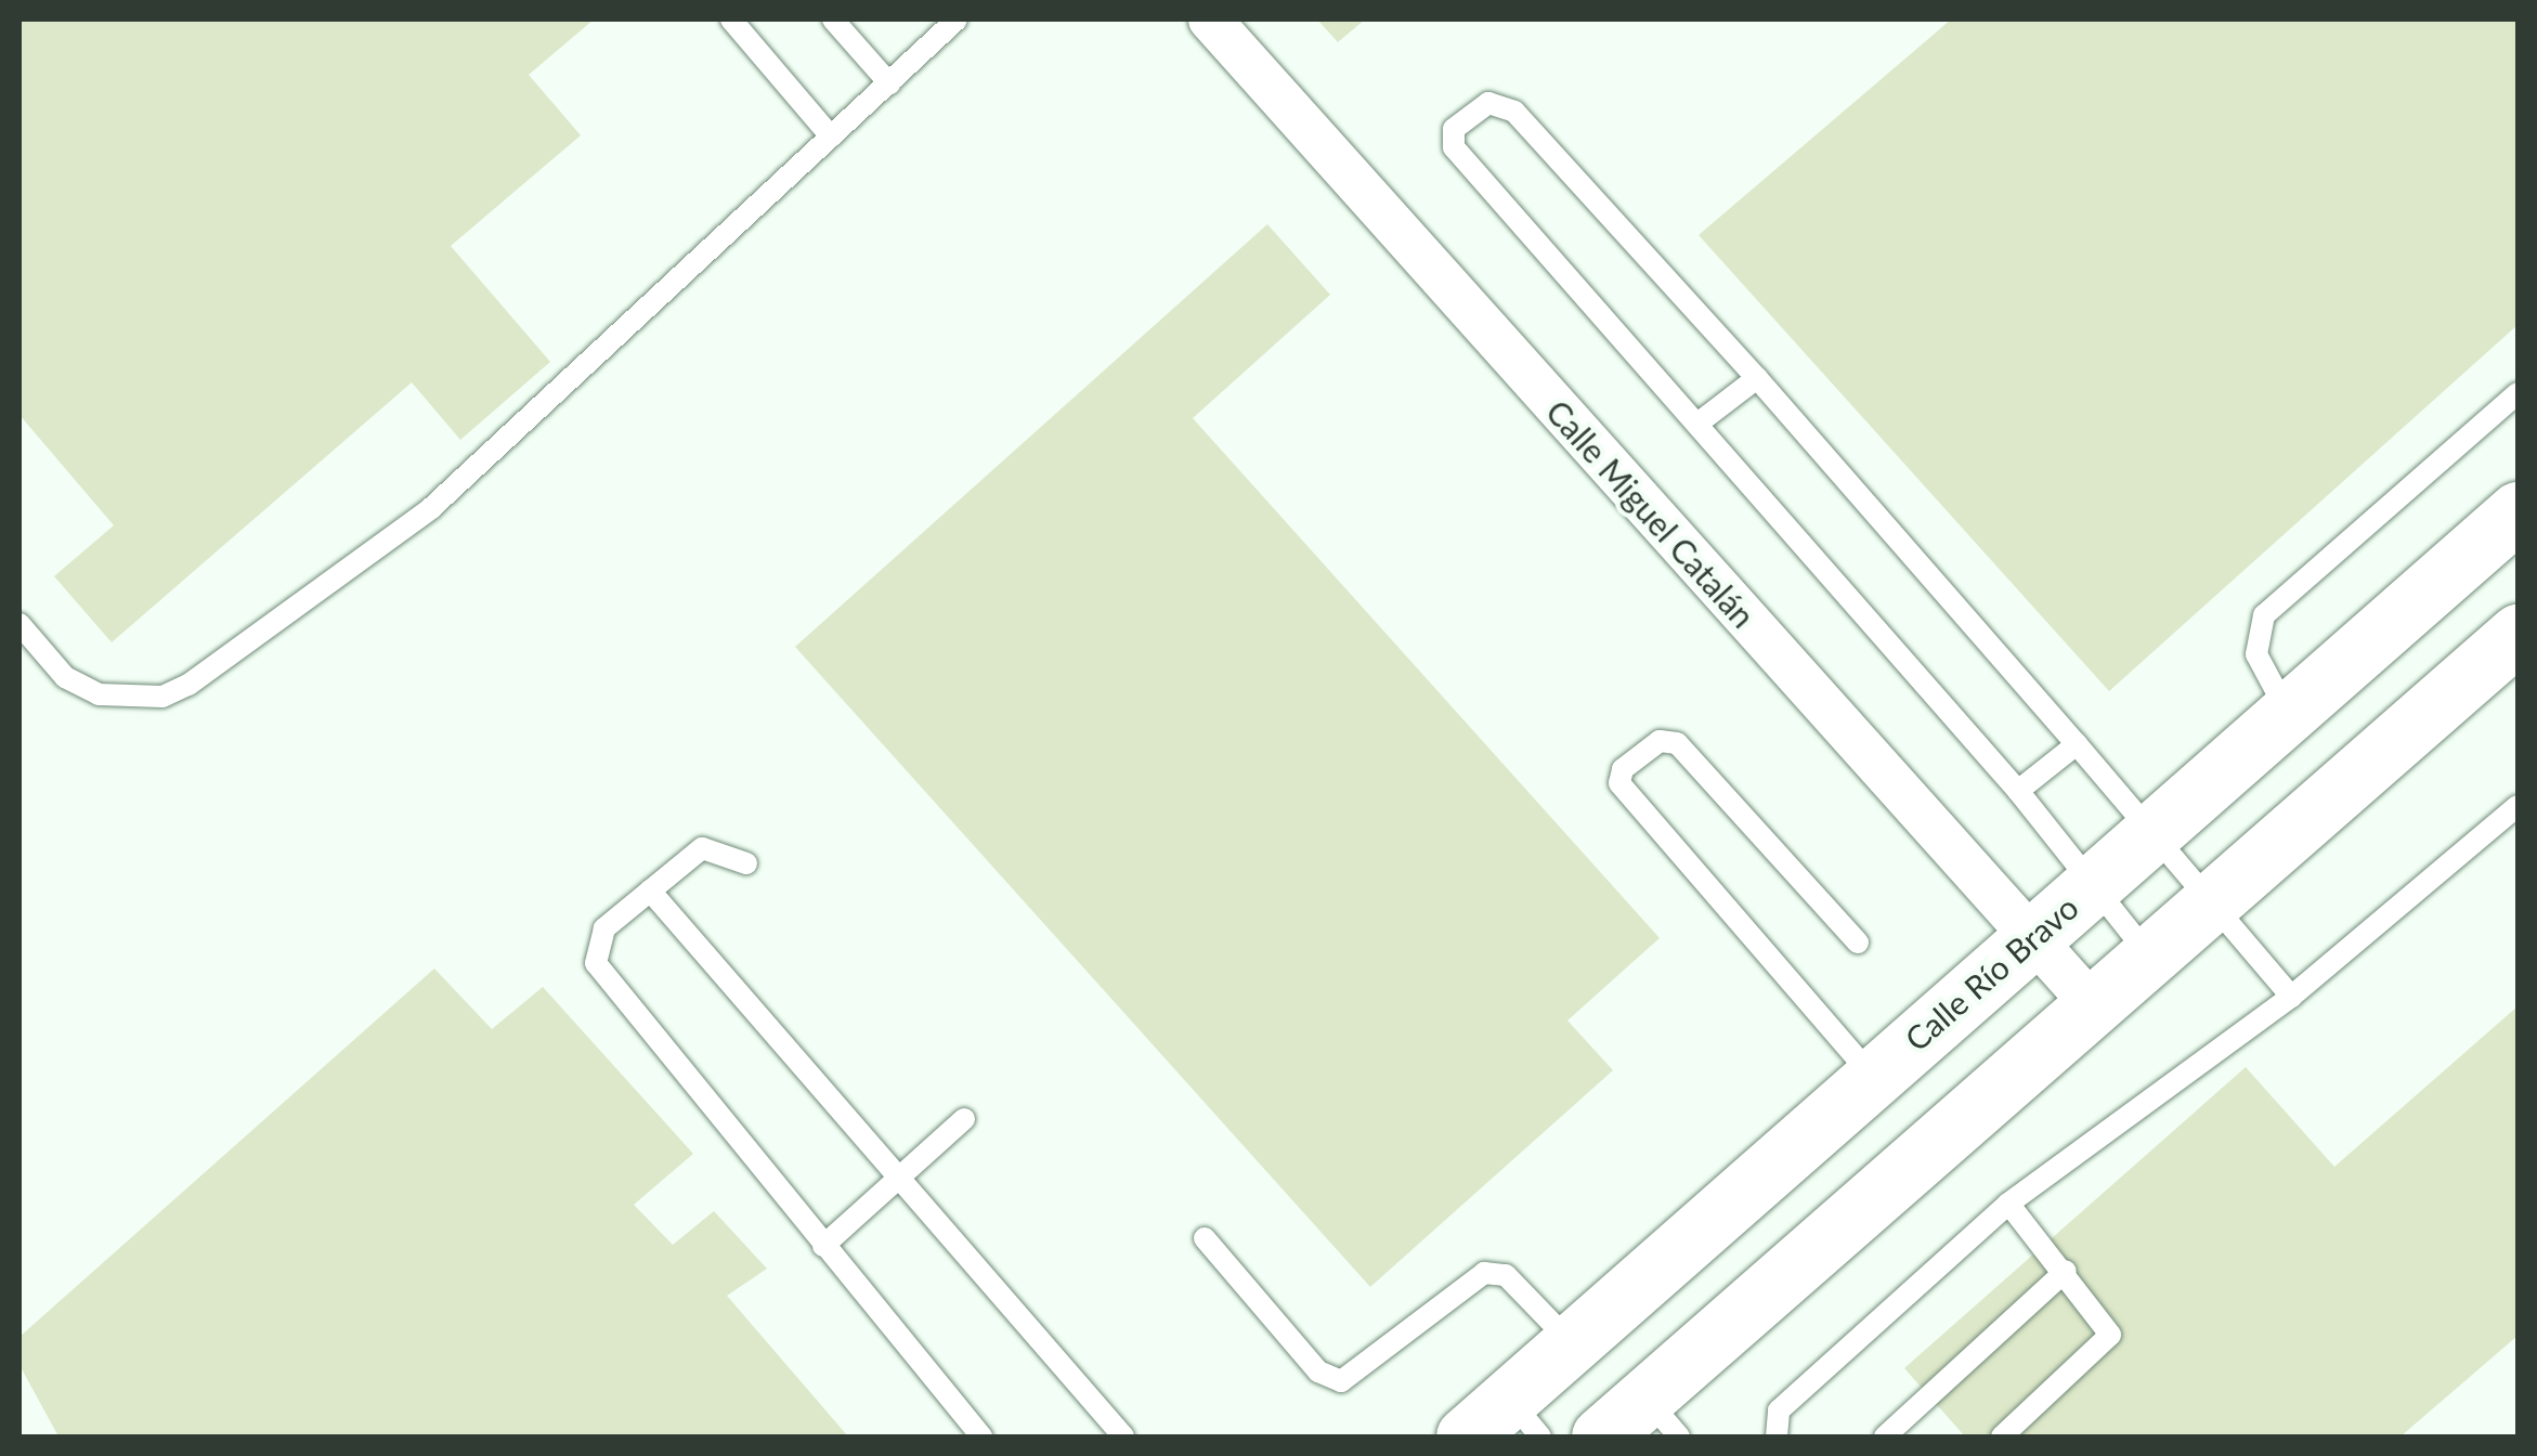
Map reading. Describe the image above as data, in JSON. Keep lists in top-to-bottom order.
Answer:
{
  "streets": {
    "street": ["Calle Miguel Catalán", "Calle Río Bravo"]
  },
  "crossings": [
    ["Calle Miguel Catalán", "Calle Río Bravo"]
  ]
}
